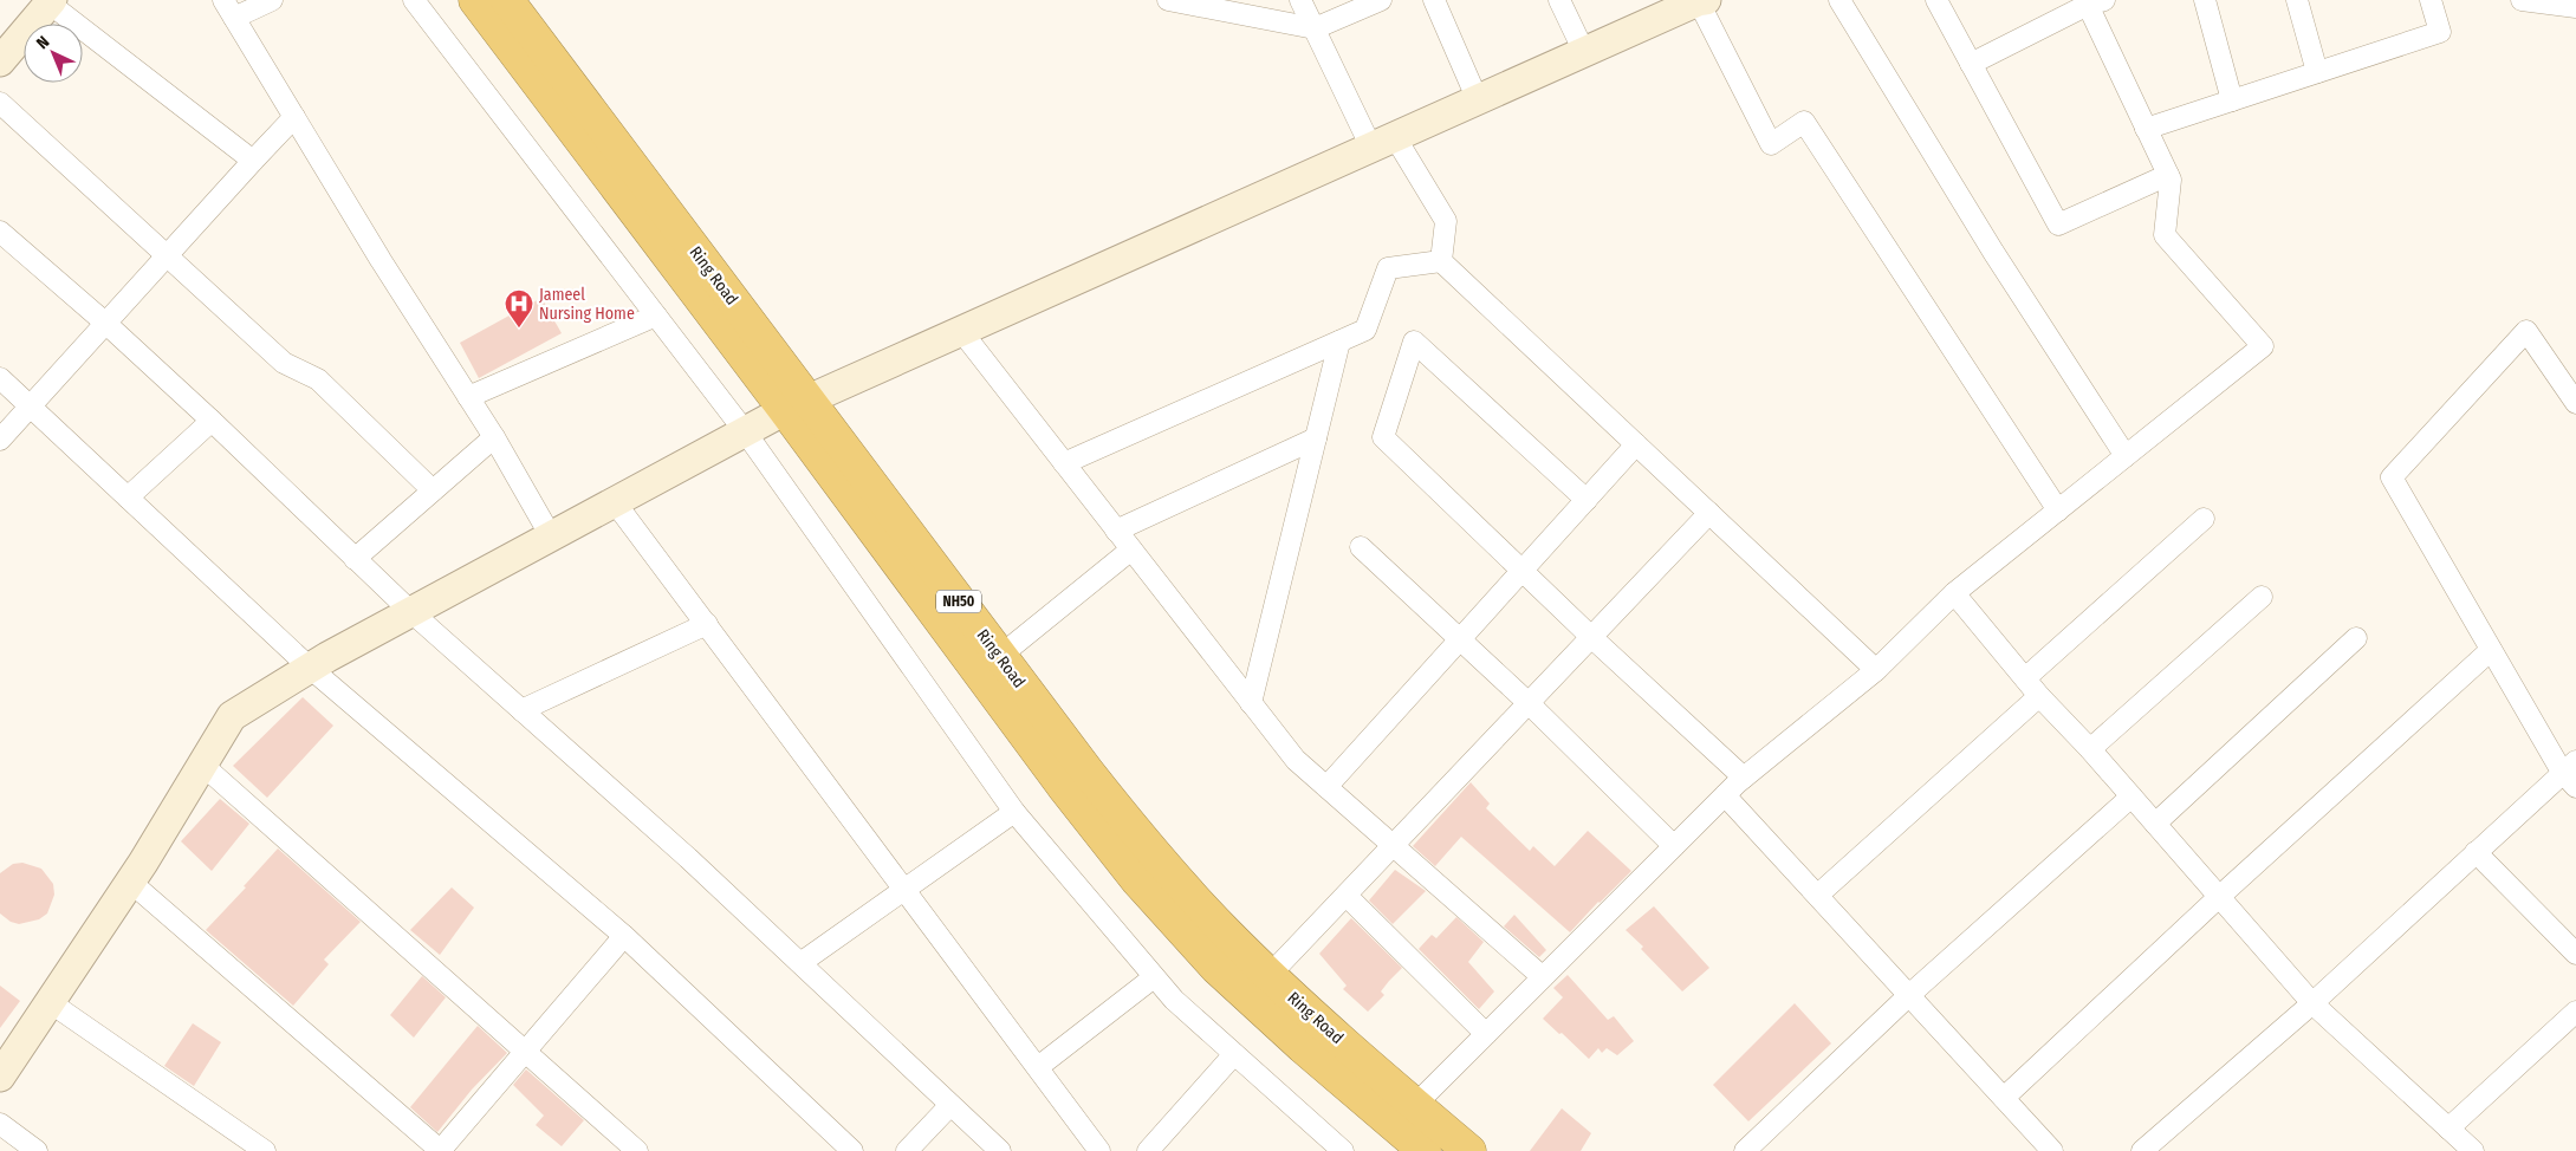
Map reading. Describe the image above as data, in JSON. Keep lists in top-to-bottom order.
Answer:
{
  "streets": {
    "highway": ["Ring Road", "NH50"]
  },
  "places": {
    "hospital": ["Jameel Nursing Home"]
  },
  "north": "top left"
}
